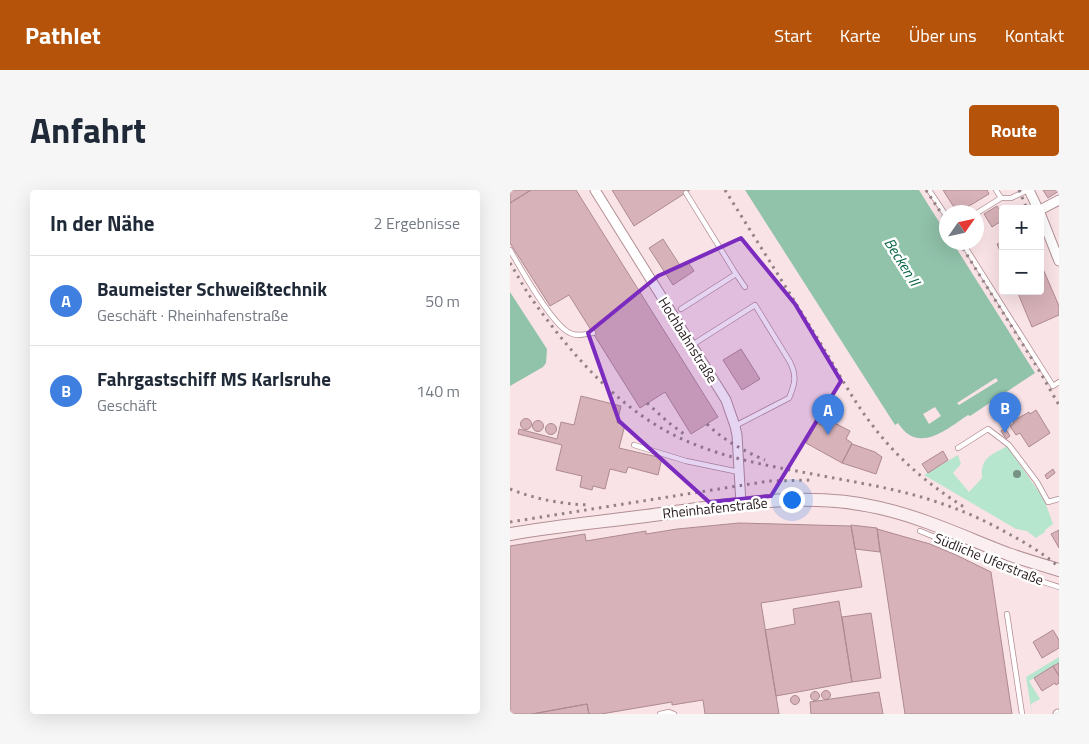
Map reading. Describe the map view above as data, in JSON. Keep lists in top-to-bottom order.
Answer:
{
  "streets": {
    "main road": ["Rheinhafenstraße"],
    "street": ["Hochbahnstraße"],
    "lane": ["Südliche Uferstraße"]
  },
  "crossings": [
    ["Hochbahnstraße", "Rheinhafenstraße"]
  ],
  "water": ["Becken II"],
  "north": "top right",
  "page": {
    "header": "Pathlet",
    "nav": [
      "Start",
      "Karte",
      "Über uns",
      "Kontakt"
    ],
    "title": "Anfahrt",
    "buttons": "Route",
    "heading": ["In der Nähe", "2 Ergebnisse"],
    "map_buttons": ["+", "−"],
    "list": [
      {
        "mark": "A",
        "name": "Baumeister Schweißtechnik",
        "note": "Geschäft · Rheinhafenstraße",
        "value": "50 m"
      },
      {
        "mark": "B",
        "name": "Fahrgastschiff MS Karlsruhe",
        "note": "Geschäft",
        "value": "140 m"
      }
    ],
    "pins": ["B", "A"]
  }
}
